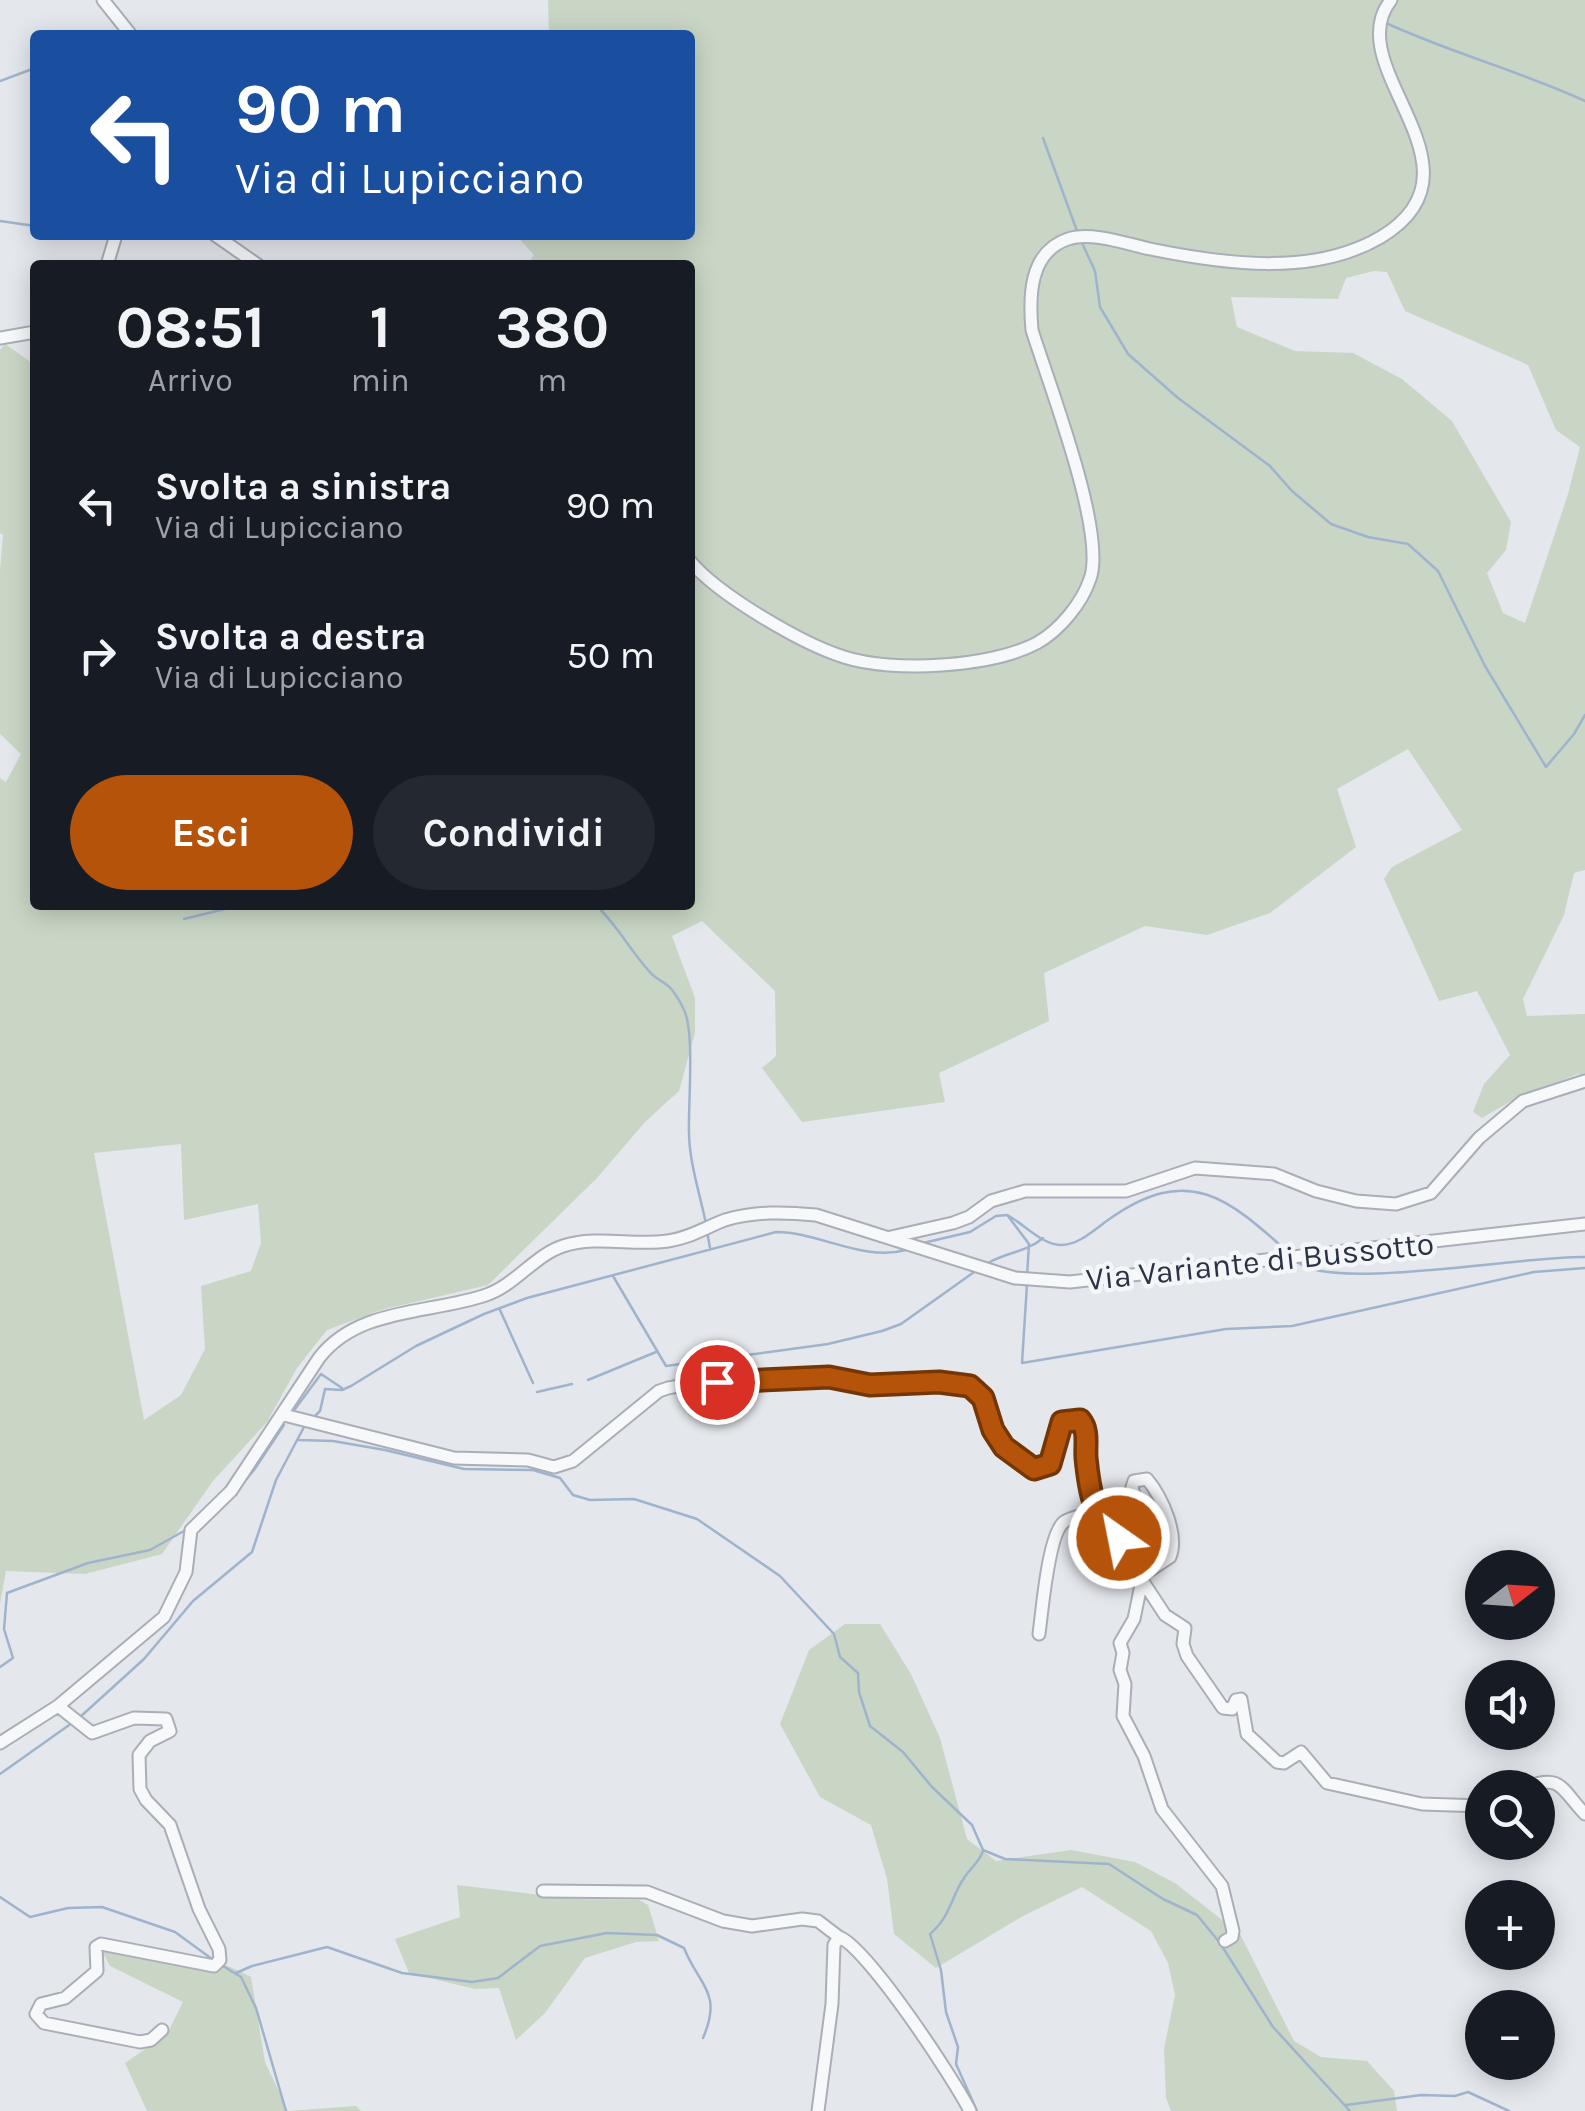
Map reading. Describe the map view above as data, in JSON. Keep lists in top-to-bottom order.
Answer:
{
  "streets": {
    "street": ["Via Variante di Bussotto"]
  },
  "north": "right",
  "page": {
    "turn": ["90 m", "Via di Lupicciano"],
    "eta": [
      "08:51",
      "Arrivo",
      "1",
      "min",
      "380",
      "m"
    ],
    "list": [
      {
        "name": "Svolta a sinistra",
        "note": "Via di Lupicciano",
        "value": "90 m"
      },
      {
        "name": "Svolta a destra",
        "note": "Via di Lupicciano",
        "value": "50 m"
      }
    ],
    "buttons": ["Esci", "Condividi"],
    "map_buttons": ["+", "−"]
  }
}
